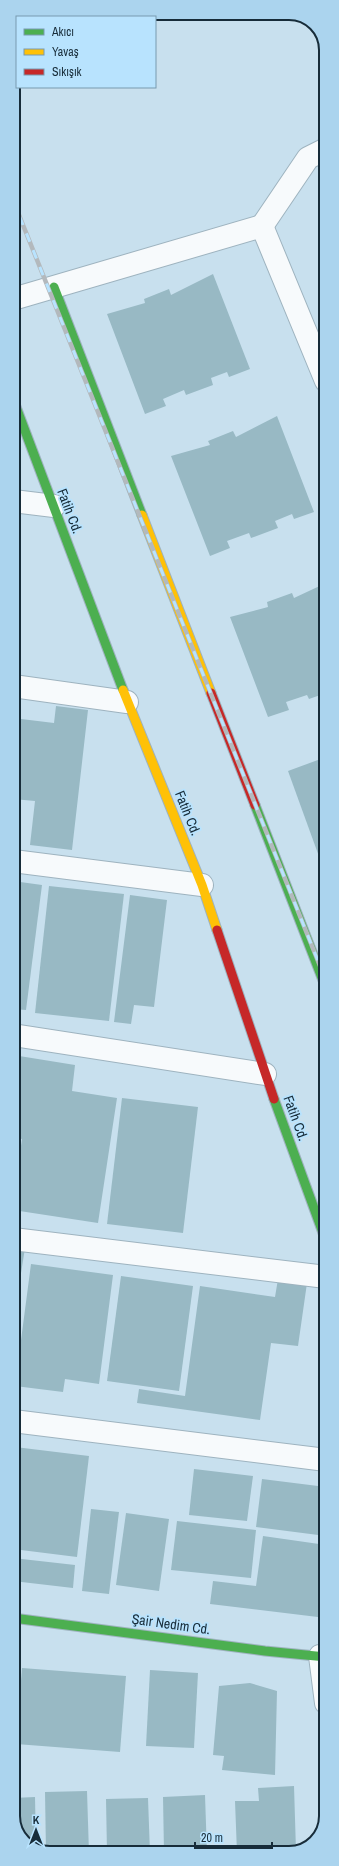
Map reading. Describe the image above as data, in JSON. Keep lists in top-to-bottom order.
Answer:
{
  "streets": {
    "street": ["Fatih Cd.", "Şair Nedim Cd."]
  },
  "legend": ["Akıcı", "Yavaş", "Sıkışık"],
  "scale_bar": "20 m",
  "north": "top"
}
